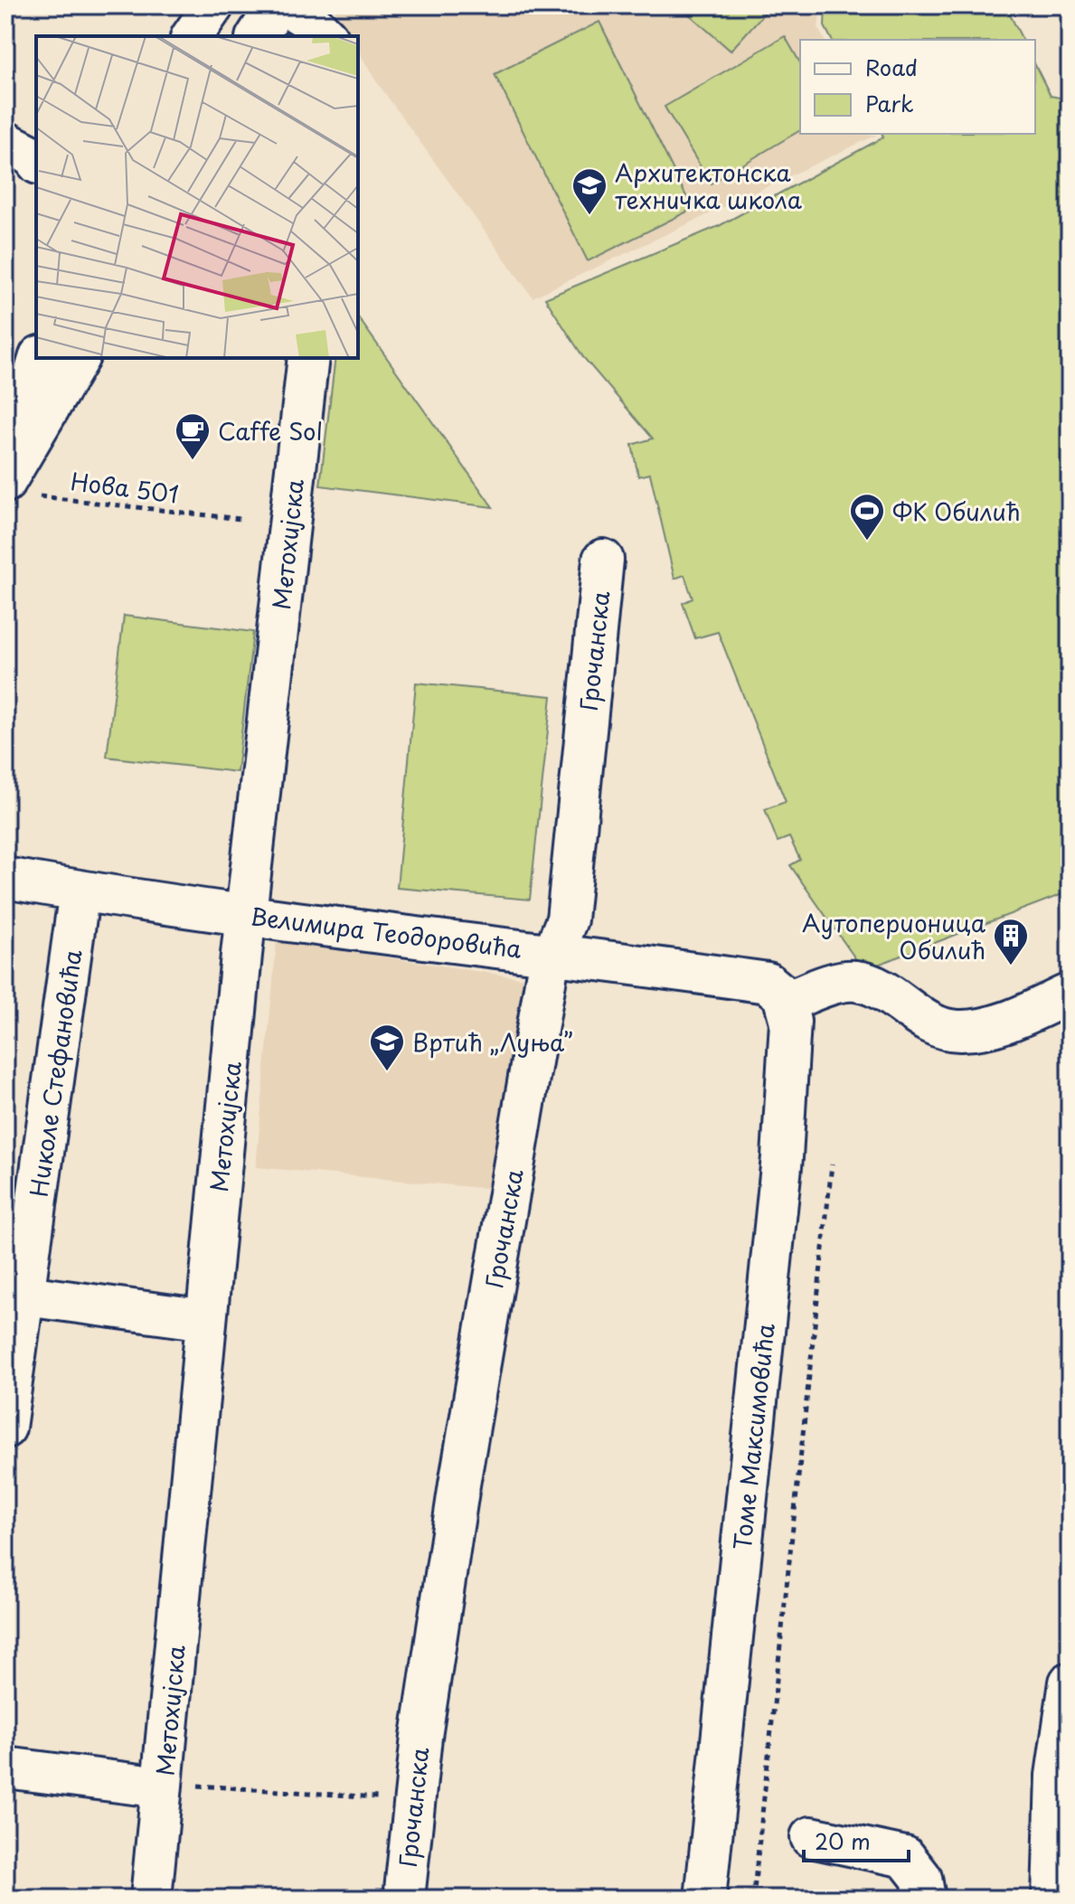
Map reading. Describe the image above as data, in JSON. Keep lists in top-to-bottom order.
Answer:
{
  "streets": {
    "street": [
      "Метохијска",
      "Грочанска",
      "Велимира Теодоровића",
      "Николе Стефановића",
      "Томе Максимовића"
    ],
    "path": ["Нова 501"]
  },
  "crossings": [
    ["Метохијска", "Велимира Теодоровића"],
    ["Грочанска", "Велимира Теодоровића"],
    ["Велимира Теодоровића", "Николе Стефановића"],
    ["Велимира Теодоровића", "Томе Максимовића"]
  ],
  "places": {
    "school or university": ["Архитектонска техничка школа", "Вртић „Луња”"],
    "cafe": ["Caffe Sol"],
    "sports": ["ФК Обилић"],
    "building": ["Аутоперионица Обилић"]
  },
  "legend": ["Road", "Park"],
  "scale_bar": "20 m"
}
